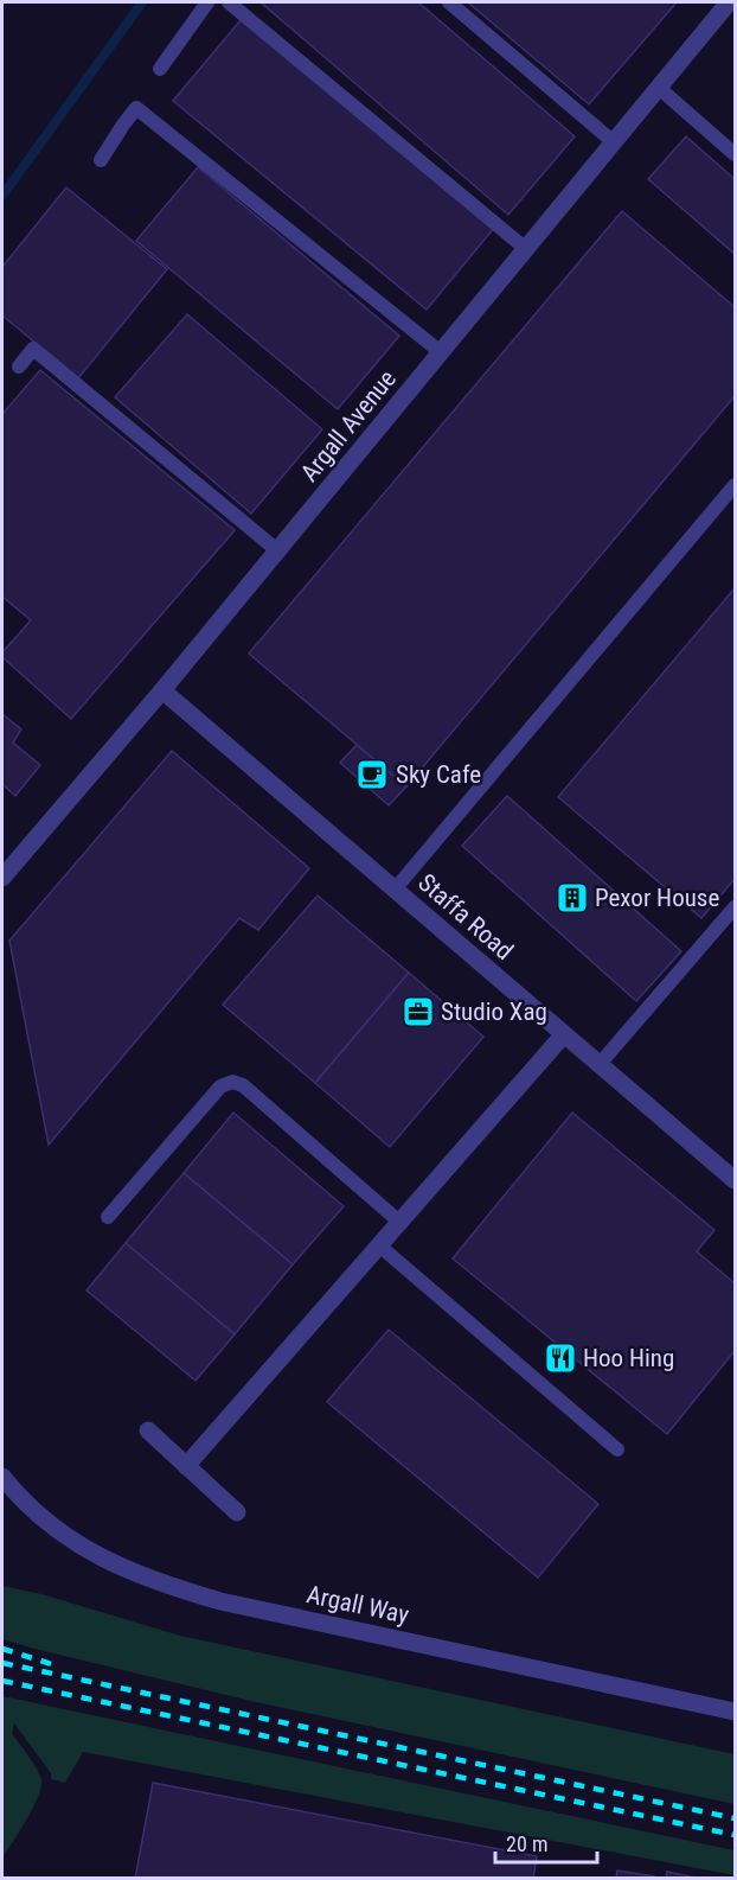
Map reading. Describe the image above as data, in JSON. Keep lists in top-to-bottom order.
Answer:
{
  "streets": {
    "street": ["Argall Avenue", "Staffa Road", "Argall Way"]
  },
  "crossings": [
    ["Argall Avenue", "Staffa Road"]
  ],
  "places": {
    "cafe": ["Sky Cafe"],
    "building": ["Pexor House"],
    "office": ["Studio Xag"],
    "restaurant": ["Hoo Hing"]
  },
  "scale_bar": "20 m"
}
